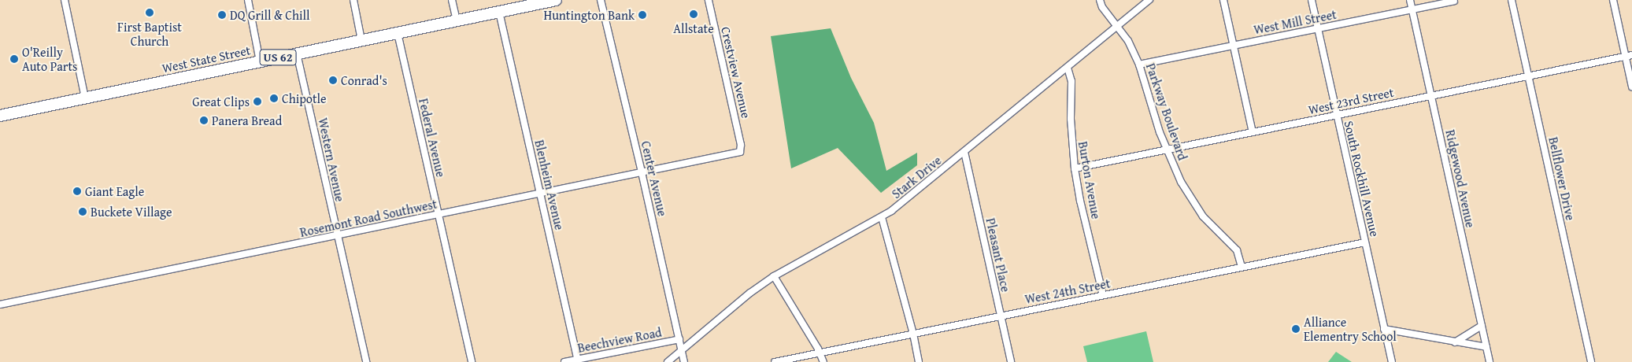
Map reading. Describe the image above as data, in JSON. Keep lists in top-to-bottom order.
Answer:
{
  "streets": {
    "highway": ["US 62", "West State Street"],
    "street": [
      "West Mill Street",
      "Crestview Avenue",
      "West 23rd Street",
      "Parkway Boulevard",
      "Federal Avenue",
      "Western Avenue",
      "Stark Drive",
      "Center Avenue",
      "South Rockhill Avenue",
      "Ridgewood Avenue",
      "Bellflower Drive",
      "Burton Avenue",
      "Blenheim Avenue",
      "Rosemont Road Southwest",
      "Pleasant Place",
      "West 24th Street",
      "Beechview Road"
    ]
  },
  "crossings": [
    ["West Mill Street", "Parkway Boulevard"],
    ["West Mill Street", "South Rockhill Avenue"],
    ["West Mill Street", "Ridgewood Avenue"],
    ["West State Street", "Federal Avenue"],
    ["West State Street", "Western Avenue"],
    ["West State Street", "Blenheim Avenue"],
    ["Crestview Avenue", "Rosemont Road Southwest"],
    ["West 23rd Street", "Parkway Boulevard"],
    ["West 23rd Street", "South Rockhill Avenue"],
    ["West 23rd Street", "Ridgewood Avenue"],
    ["West 23rd Street", "Bellflower Drive"],
    ["West 23rd Street", "Burton Avenue"],
    ["Parkway Boulevard", "Stark Drive"],
    ["Parkway Boulevard", "West 24th Street"],
    ["Federal Avenue", "Rosemont Road Southwest"],
    ["Western Avenue", "Rosemont Road Southwest"],
    ["Stark Drive", "Center Avenue"],
    ["Stark Drive", "Burton Avenue"],
    ["Stark Drive", "Pleasant Place"],
    ["Center Avenue", "Rosemont Road Southwest"],
    ["Center Avenue", "Beechview Road"],
    ["South Rockhill Avenue", "West 24th Street"],
    ["Burton Avenue", "West 24th Street"],
    ["Blenheim Avenue", "Rosemont Road Southwest"],
    ["Blenheim Avenue", "Beechview Road"],
    ["Pleasant Place", "West 24th Street"]
  ],
  "places": [
    "First Baptist Church",
    "Allstate",
    "DQ Grill & Chill",
    "Huntington Bank",
    "O'Reilly Auto Parts",
    "Conrad's",
    "Chipotle",
    "Great Clips",
    "Panera Bread",
    "Giant Eagle",
    "Buckete Village",
    "Alliance Elementry School"
  ]
}
